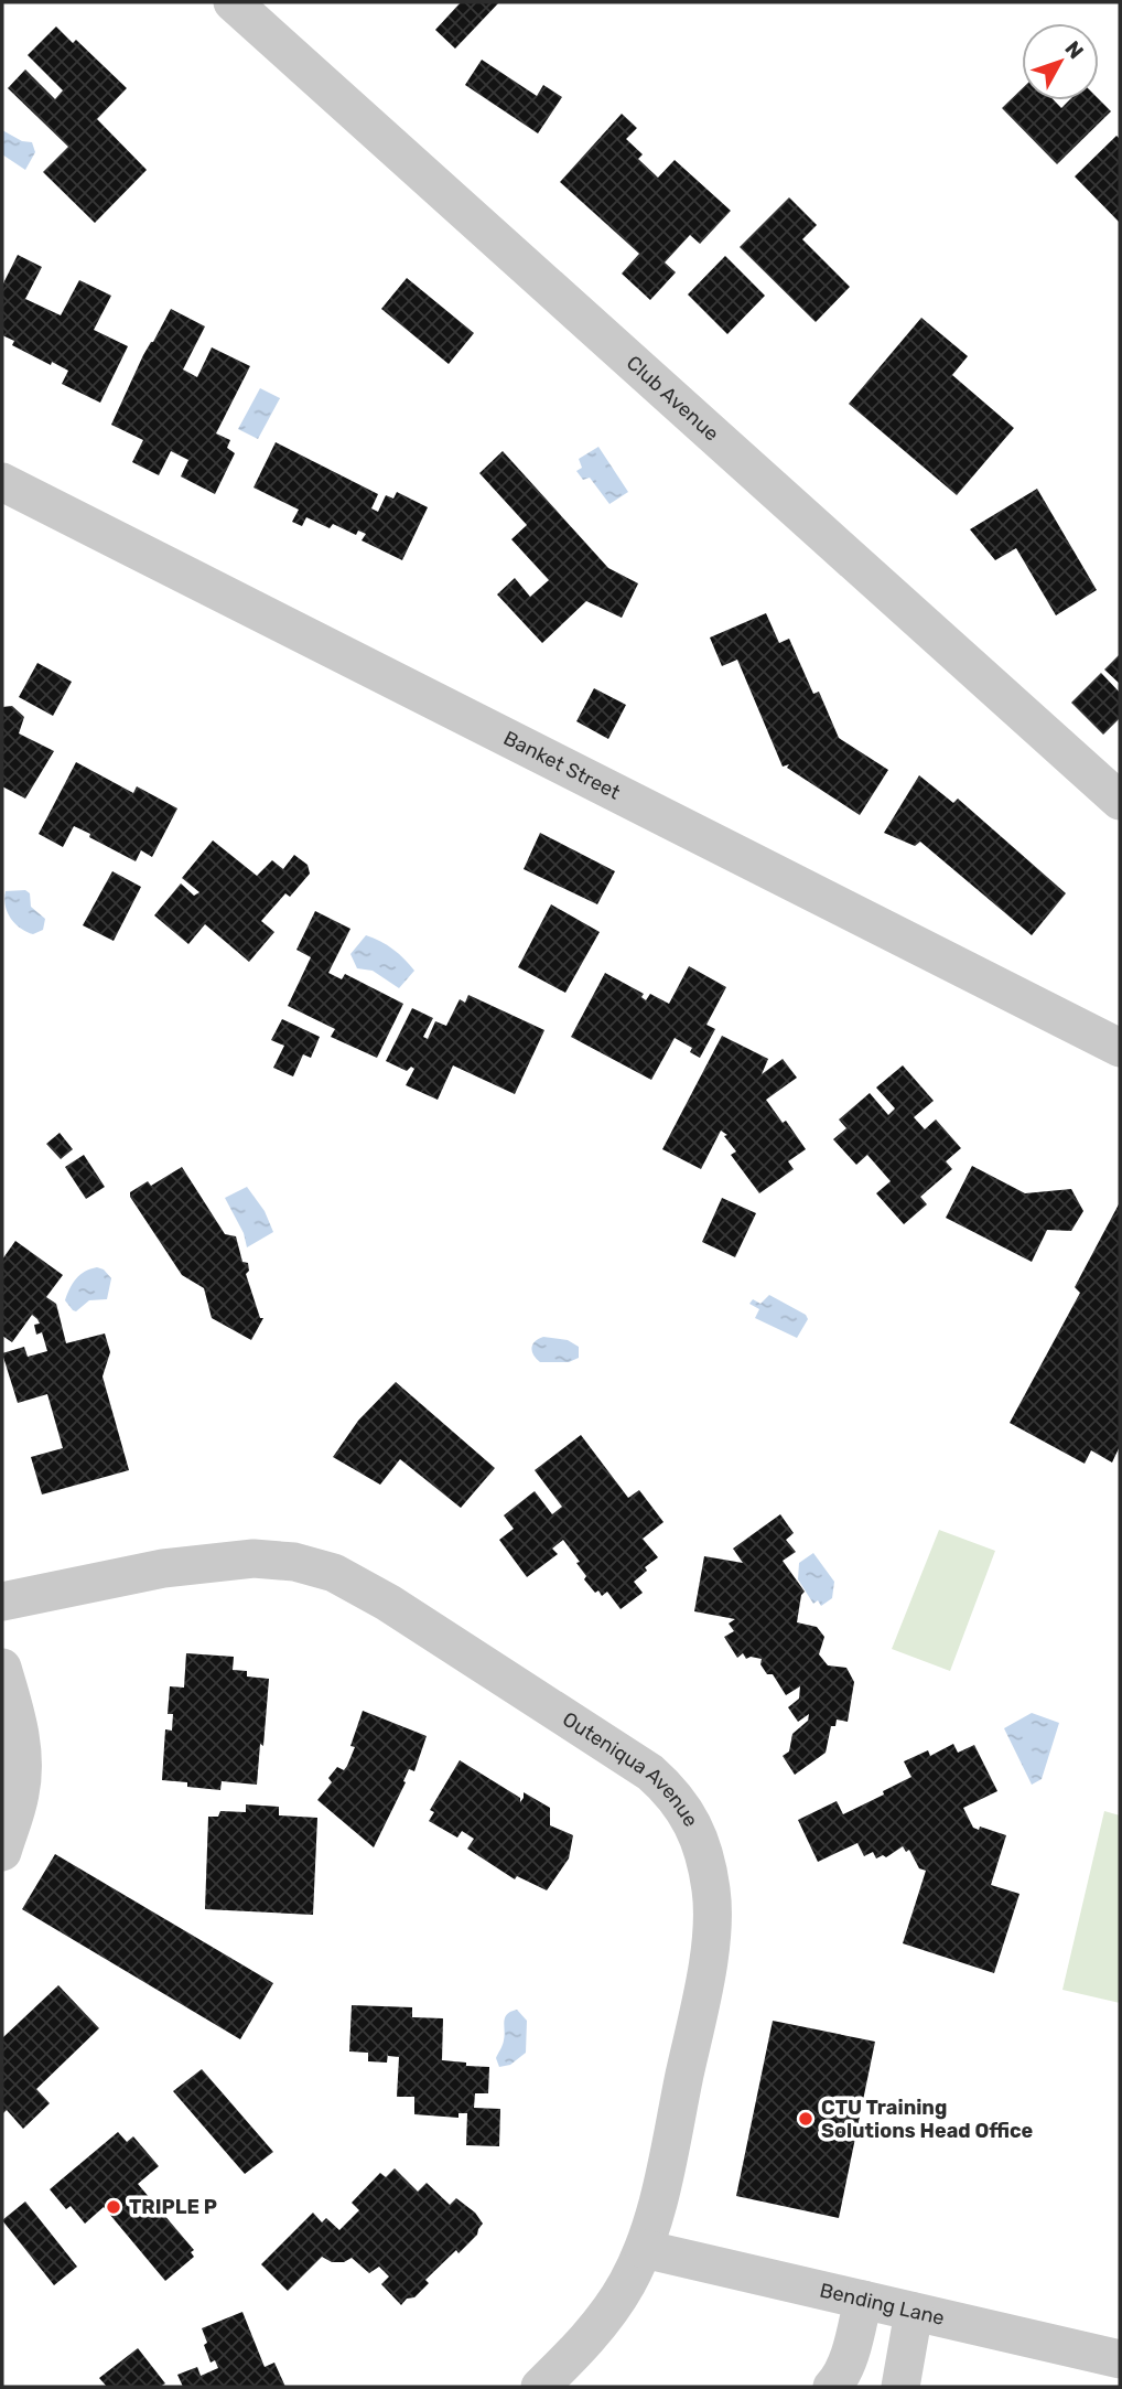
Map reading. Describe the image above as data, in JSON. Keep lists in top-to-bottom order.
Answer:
{
  "streets": {
    "street": [
      "Club Avenue",
      "Banket Street",
      "Outeniqua Avenue",
      "Bending Lane"
    ]
  },
  "crossings": [
    ["Outeniqua Avenue", "Bending Lane"]
  ],
  "places": ["CTU Training Solutions Head Office", "TRIPLE P"],
  "north": "top right"
}
